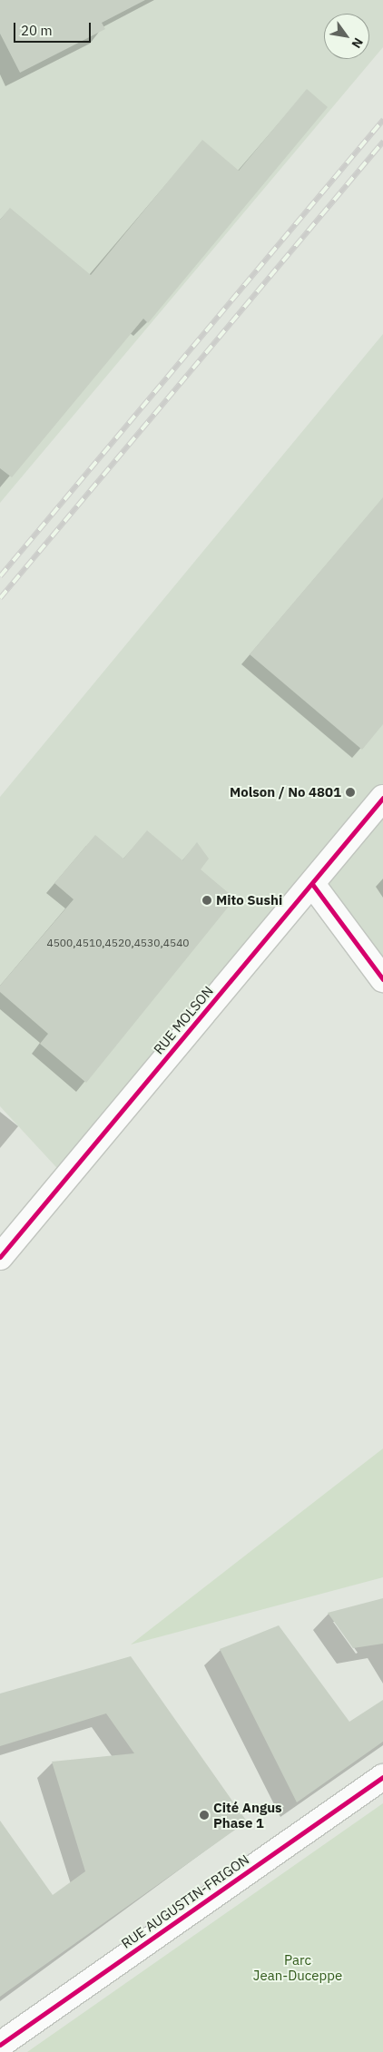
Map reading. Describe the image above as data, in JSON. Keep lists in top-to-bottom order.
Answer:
{
  "streets": {
    "street": ["RUE MOLSON", "RUE AUGUSTIN-FRIGON"]
  },
  "parks": ["Parc Jean-Duceppe"],
  "places": ["Molson / No 4801", "Mito Sushi", "Cité Angus Phase 1"],
  "house_numbers": ["4500,4510,4520,4530,4540"],
  "scale_bar": "20 m",
  "north": "bottom right"
}
